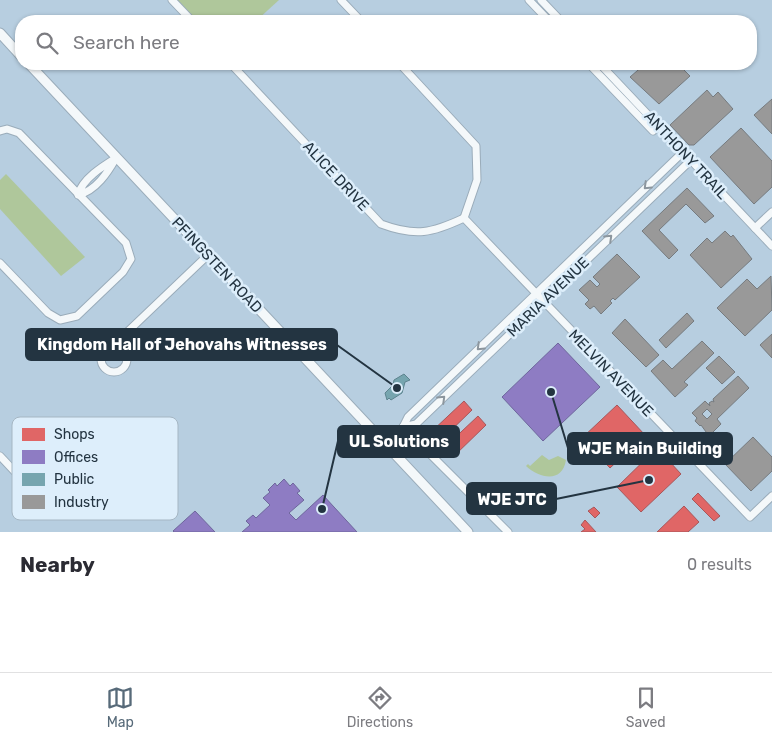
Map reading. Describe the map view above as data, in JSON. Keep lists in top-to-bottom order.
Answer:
{
  "streets": {
    "main road": ["PFINGSTEN ROAD"],
    "street": [
      "ANTHONY TRAIL",
      "ALICE DRIVE",
      "MARIA AVENUE",
      "MELVIN AVENUE"
    ]
  },
  "crossings": [
    ["ANTHONY TRAIL", "MARIA AVENUE"],
    ["ALICE DRIVE", "MELVIN AVENUE"],
    ["PFINGSTEN ROAD", "MARIA AVENUE"],
    ["MARIA AVENUE", "MELVIN AVENUE"]
  ],
  "places": [
    "Kingdom Hall of Jehovahs Witnesses",
    "WJE Main Building",
    "WJE JTC",
    "UL Solutions"
  ],
  "legend": [
    "Shops",
    "Offices",
    "Public",
    "Industry"
  ],
  "page": {
    "search": "Search here",
    "heading": ["Nearby", "0 results"],
    "nav": ["Map", "Directions", "Saved"]
  }
}
